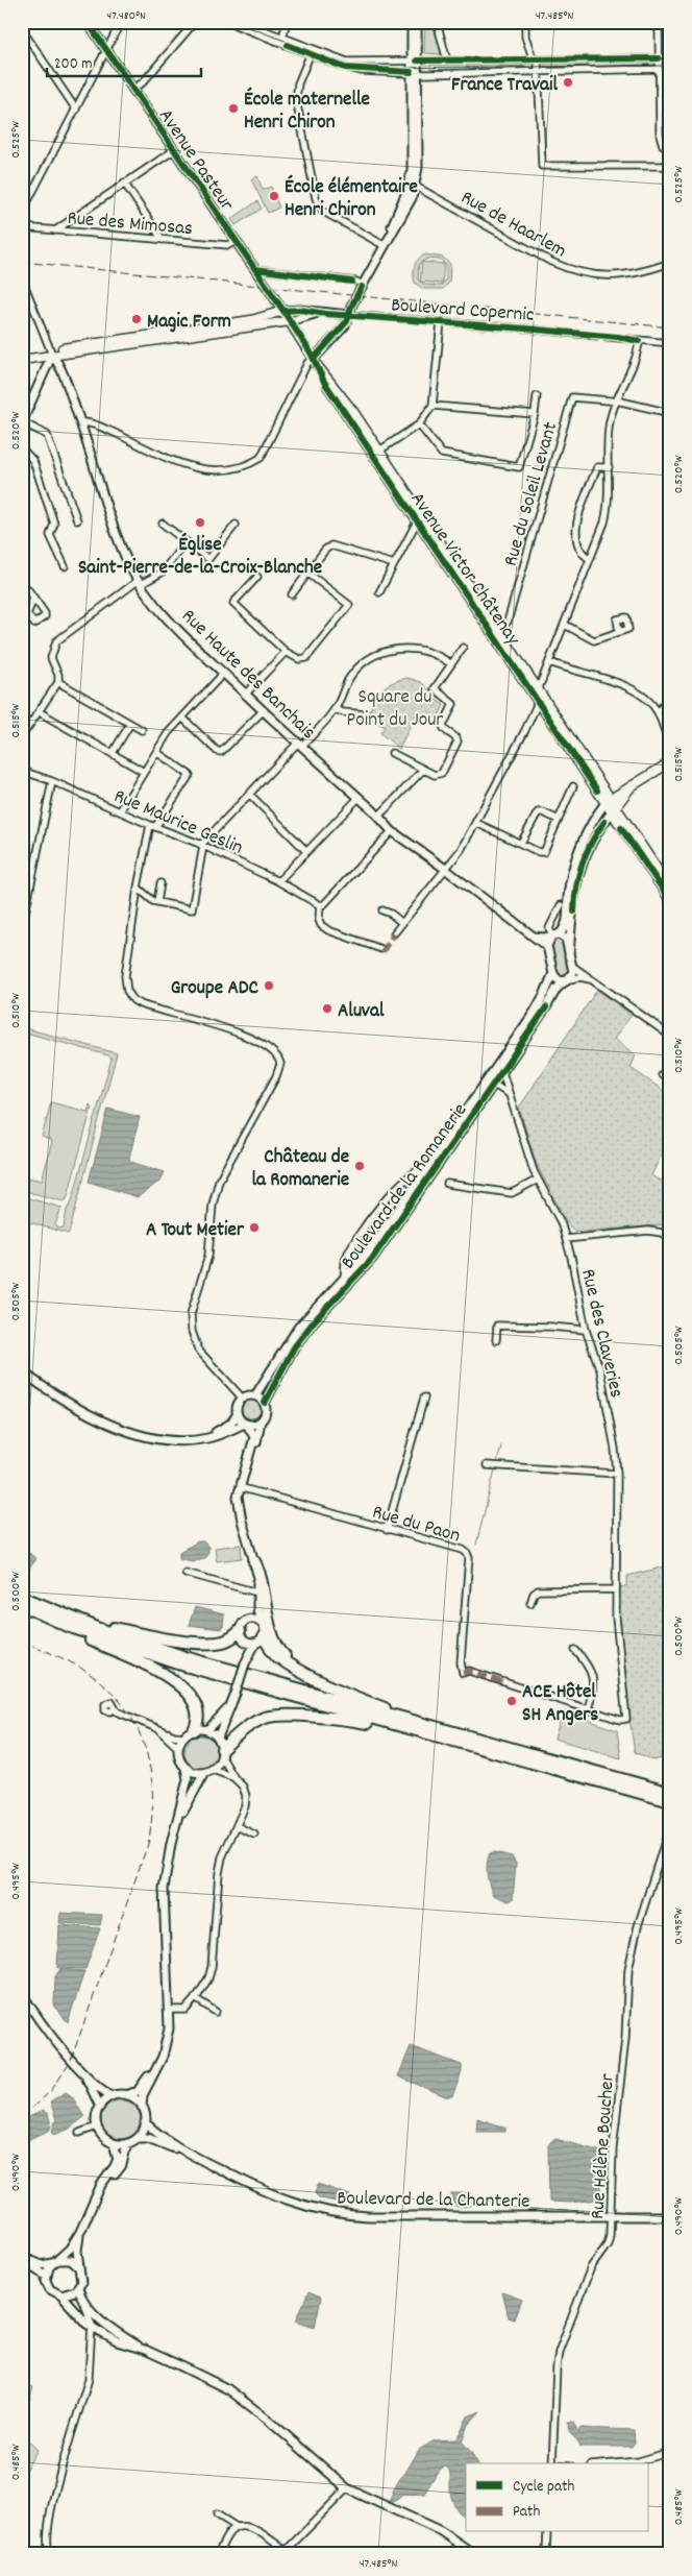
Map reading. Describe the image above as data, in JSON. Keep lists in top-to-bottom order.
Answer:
{
  "streets": {
    "main road": ["Avenue Pasteur", "Avenue Victor Châtenay"],
    "street": [
      "Rue des Mimosas",
      "Rue de Haarlem",
      "Boulevard Copernic",
      "Rue du Soleil Levant",
      "Rue Haute des Banchais",
      "Rue Maurice Geslin",
      "Boulevard de la Romanerie",
      "Rue des Claveries",
      "Rue du Paon",
      "Rue Hélène Boucher",
      "Boulevard de la Chanterie"
    ]
  },
  "crossings": [
    ["Avenue Pasteur", "Rue des Mimosas"],
    ["Avenue Pasteur", "Boulevard Copernic"],
    ["Avenue Pasteur", "Avenue Victor Châtenay"],
    ["Boulevard Copernic", "Avenue Victor Châtenay"],
    ["Rue du Soleil Levant", "Avenue Victor Châtenay"],
    ["Boulevard de la Romanerie", "Rue des Claveries"],
    ["Rue des Claveries", "Rue du Paon"],
    ["Rue Hélène Boucher", "Boulevard de la Chanterie"]
  ],
  "parks": ["Square du Point du Jour"],
  "places": [
    "France Travail",
    "École maternelle Henri Chiron",
    "École élémentaire Henri Chiron",
    "Magic Form",
    "Église Saint-Pierre-de-la-Croix-Blanche",
    "Groupe ADC",
    "Aluval",
    "Château de la Romanerie",
    "A Tout Metier",
    "ACE Hôtel SH Angers"
  ],
  "legend": ["Cycle path", "Path"],
  "scale_bar": "200 m",
  "coordinates": [
    "47.480°N",
    "47.485°N",
    "0.525°W",
    "0.520°W",
    "0.515°W",
    "0.510°W",
    "0.505°W",
    "0.500°W",
    "0.495°W",
    "0.490°W",
    "0.485°W"
  ]
}
